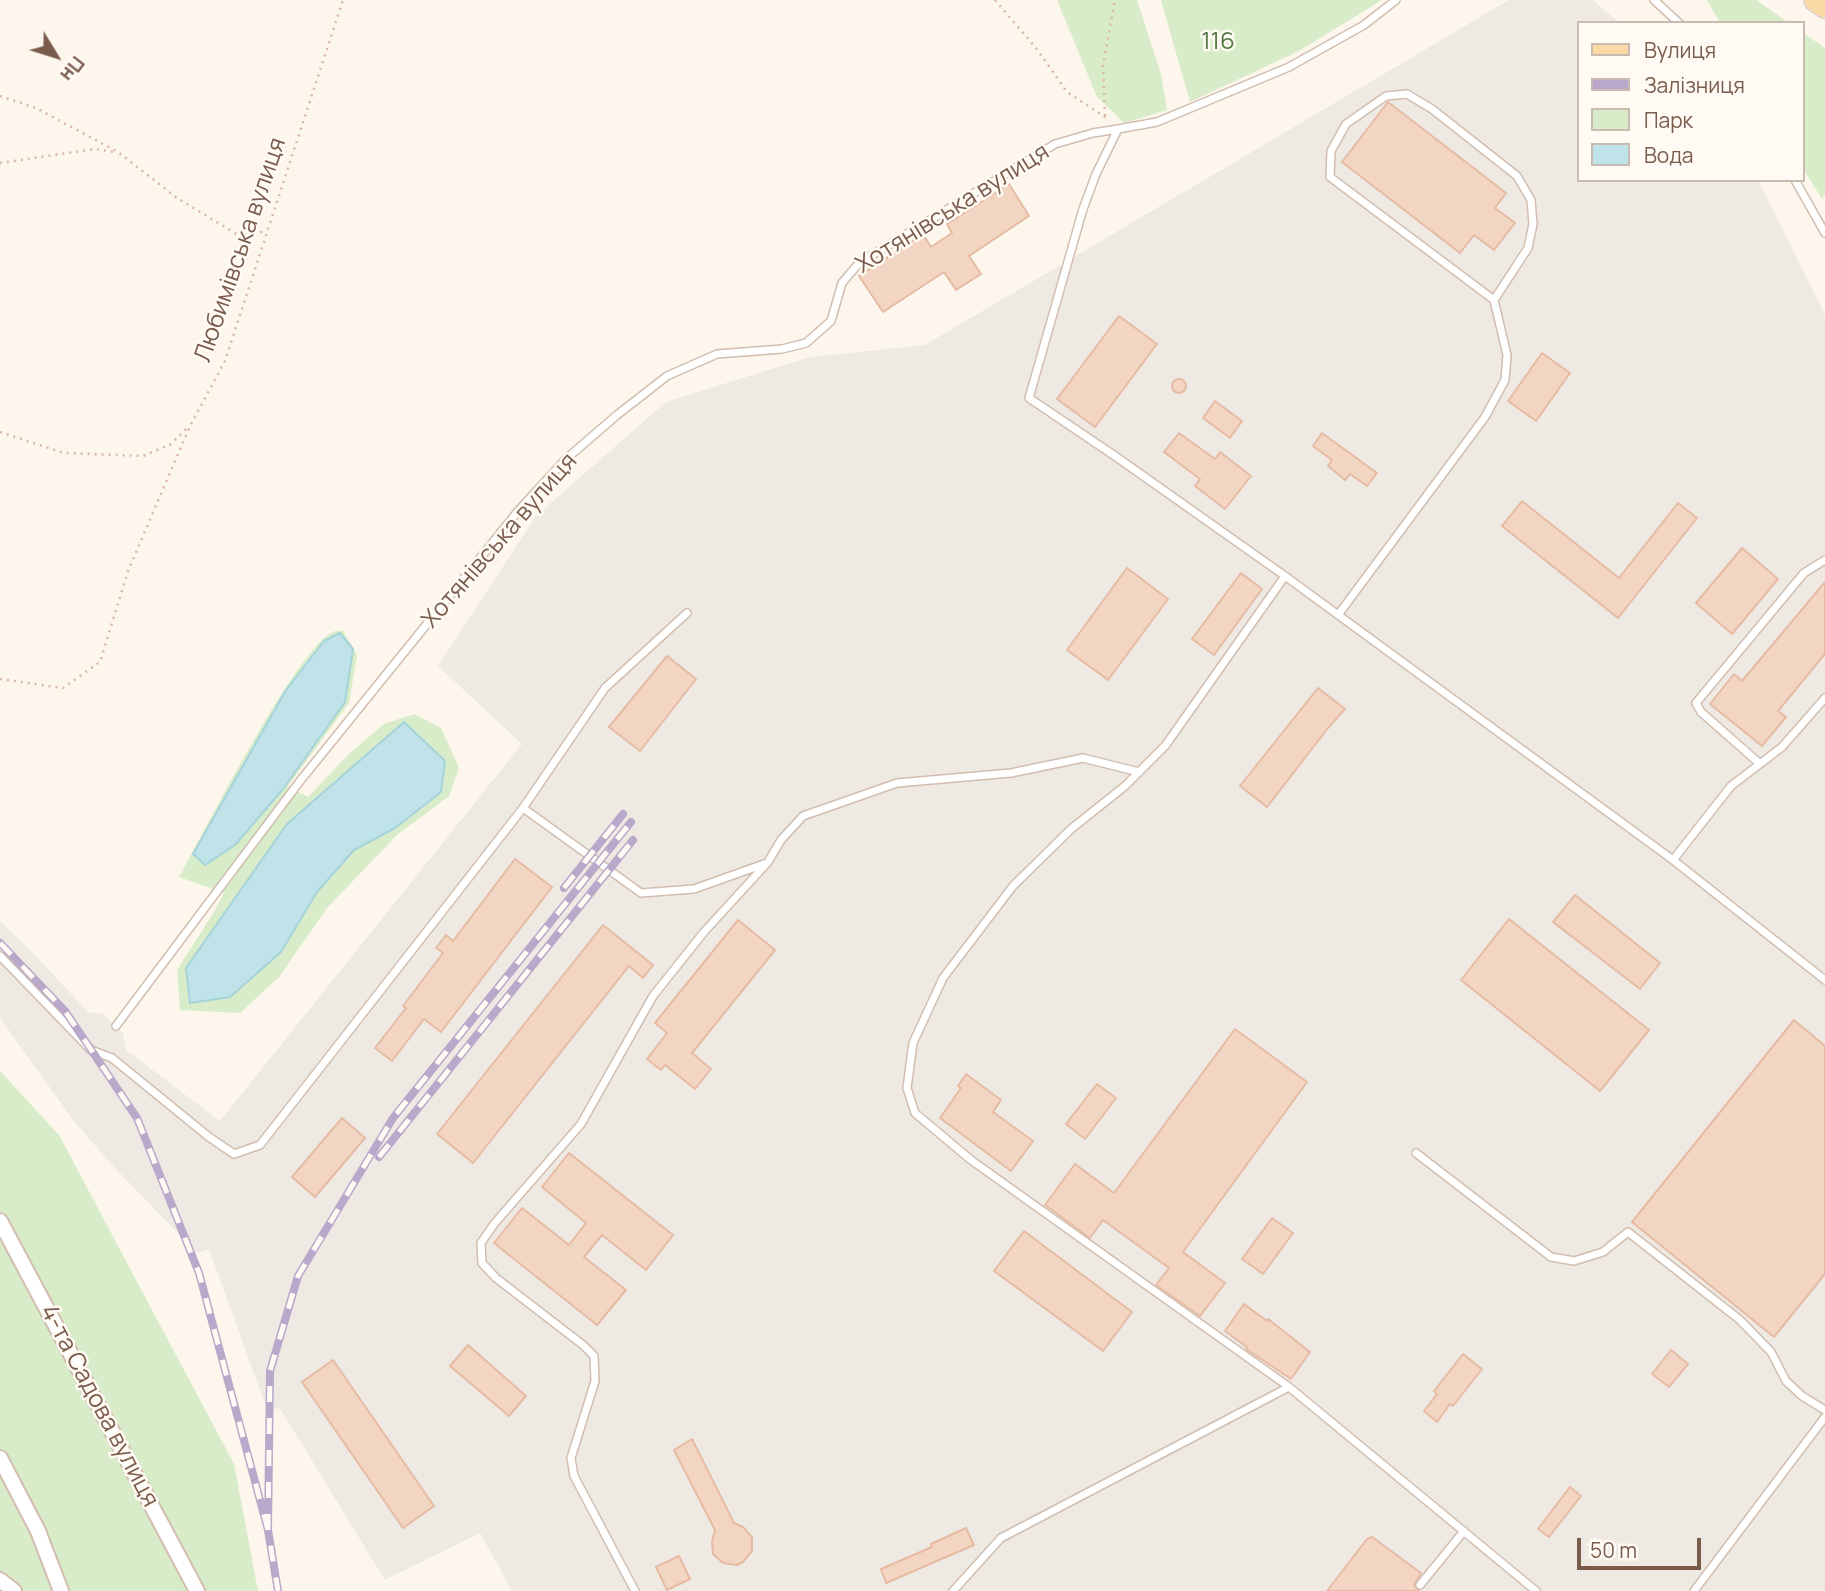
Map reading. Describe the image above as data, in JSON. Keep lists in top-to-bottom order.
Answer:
{
  "streets": {
    "street": ["4-та Садова вулиця"],
    "lane": ["Хотянівська вулиця"],
    "path": ["Любимівська вулиця"]
  },
  "parks": ["116"],
  "legend": [
    "Вулиця",
    "Залізниця",
    "Парк",
    "Вода"
  ],
  "scale_bar": "50 m",
  "north": "bottom right"
}
